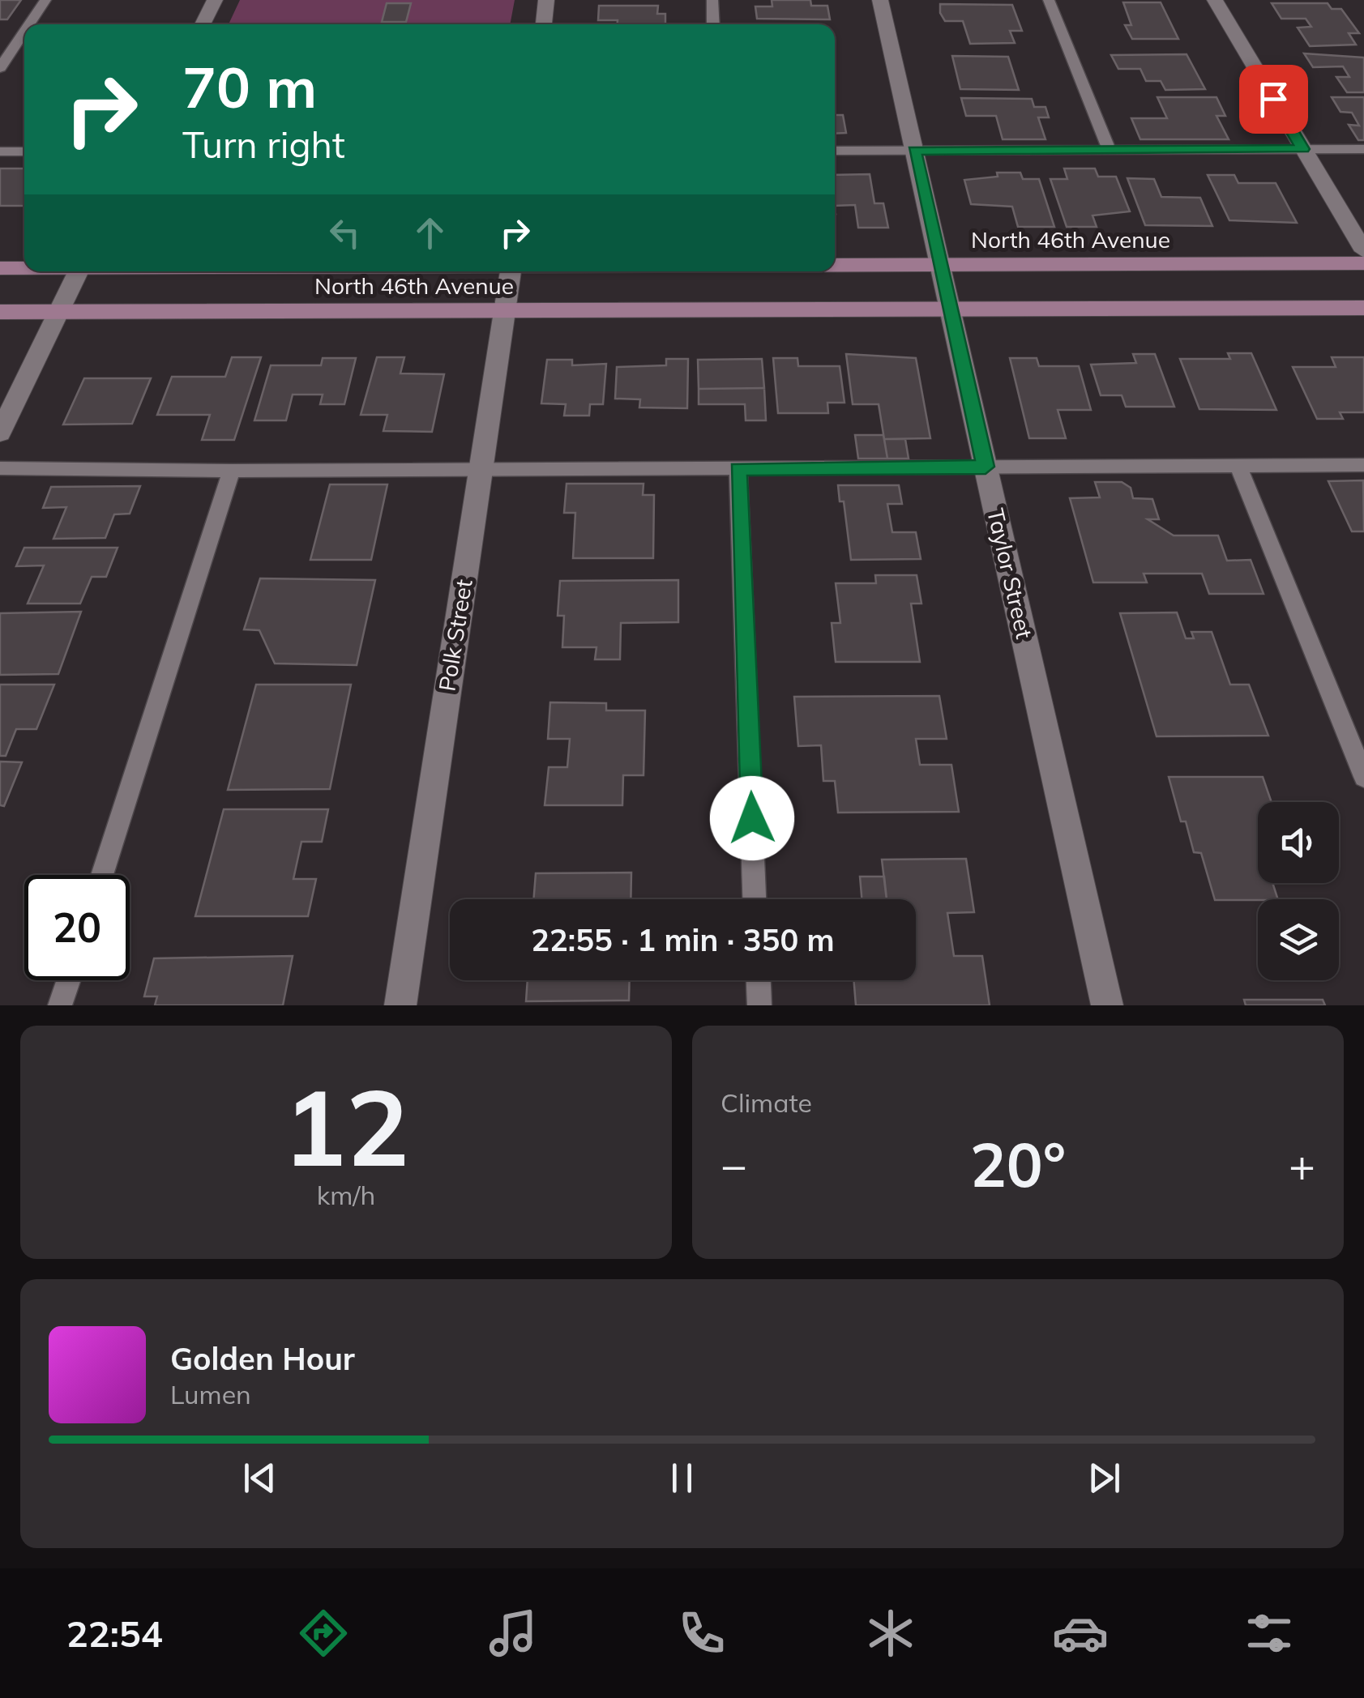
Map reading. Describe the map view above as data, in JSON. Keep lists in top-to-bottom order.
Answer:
{
  "streets": {
    "street": ["North 46th Avenue", "Taylor Street", "Polk Street"]
  },
  "crossings": [
    ["North 46th Avenue", "Taylor Street"],
    ["North 46th Avenue", "Polk Street"]
  ],
  "page": {
    "turn": ["70 m", "Turn right"],
    "limit": "20",
    "trip": "22:55 · 1 min · 350 m",
    "tile": [
      ["12", "km/h"],
      "Climate"
    ],
    "heat": ["−", "20°", "+"],
    "song": ["Golden Hour", "Lumen"],
    "tabs": "22:54"
  }
}
